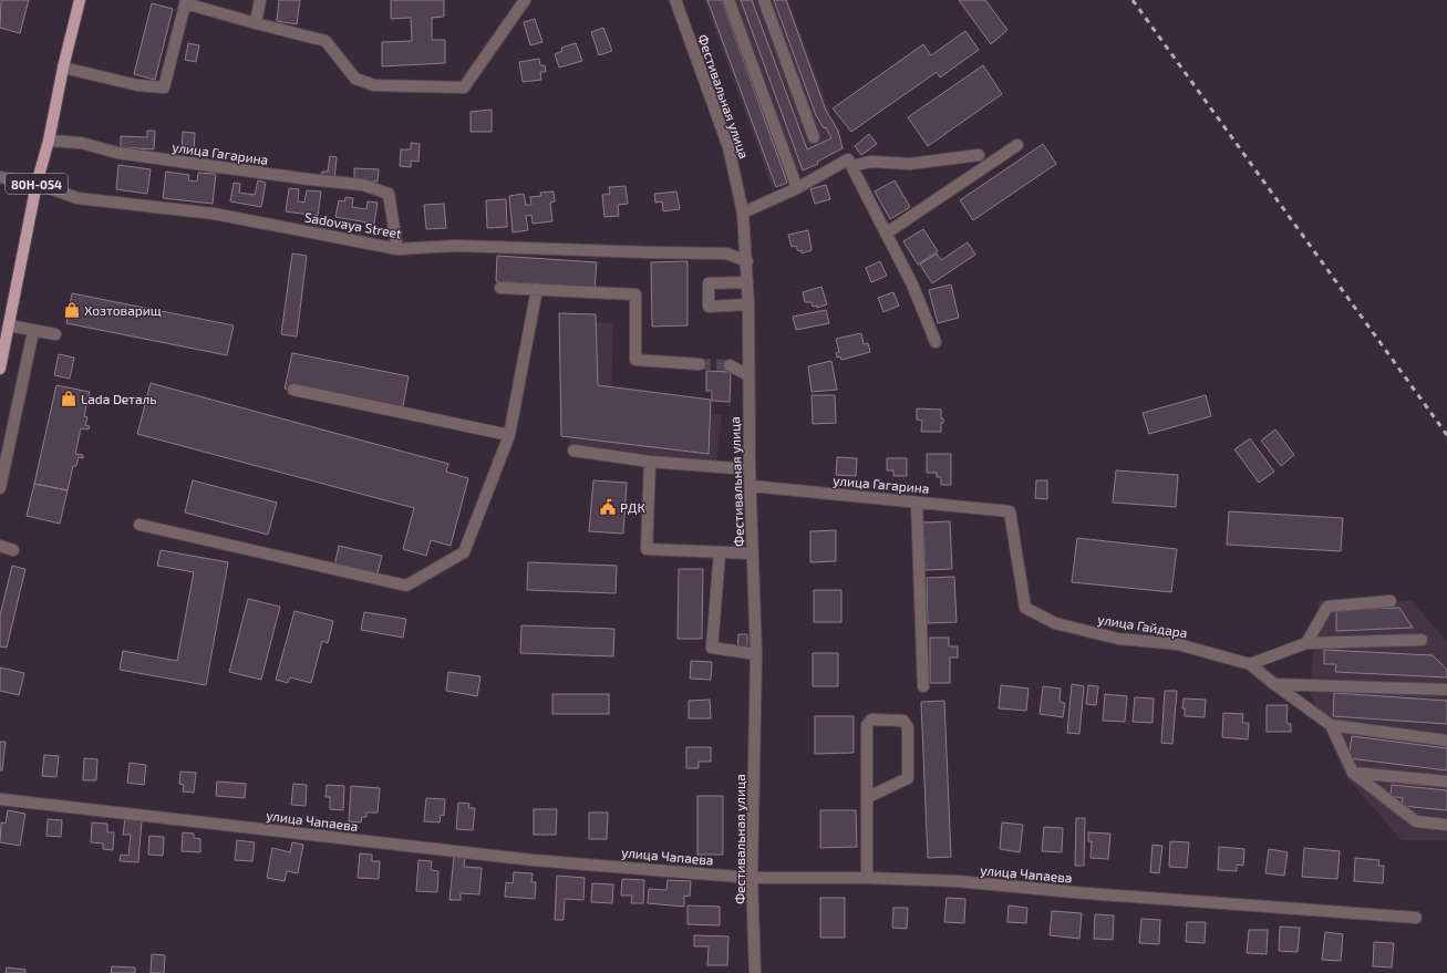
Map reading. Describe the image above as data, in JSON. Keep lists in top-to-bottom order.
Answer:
{
  "streets": {
    "main road": ["80Н-054"],
    "street": [
      "Фестивальная улица",
      "улица Гагарина",
      "Sadovaya Street",
      "улица Гайдара",
      "улица Чапаева"
    ]
  },
  "crossings": [
    ["Фестивальная улица", "улица Гагарина"],
    ["Фестивальная улица", "Sadovaya Street"],
    ["Фестивальная улица", "улица Чапаева"],
    ["улица Гагарина", "80Н-054"],
    ["улица Гагарина", "Sadovaya Street"],
    ["улица Гагарина", "улица Гайдара"],
    ["80Н-054", "Sadovaya Street"]
  ],
  "places": {
    "shop": ["Хозтоварищ", "Lada Dеталь"],
    "public building": ["РДК"]
  }
}
